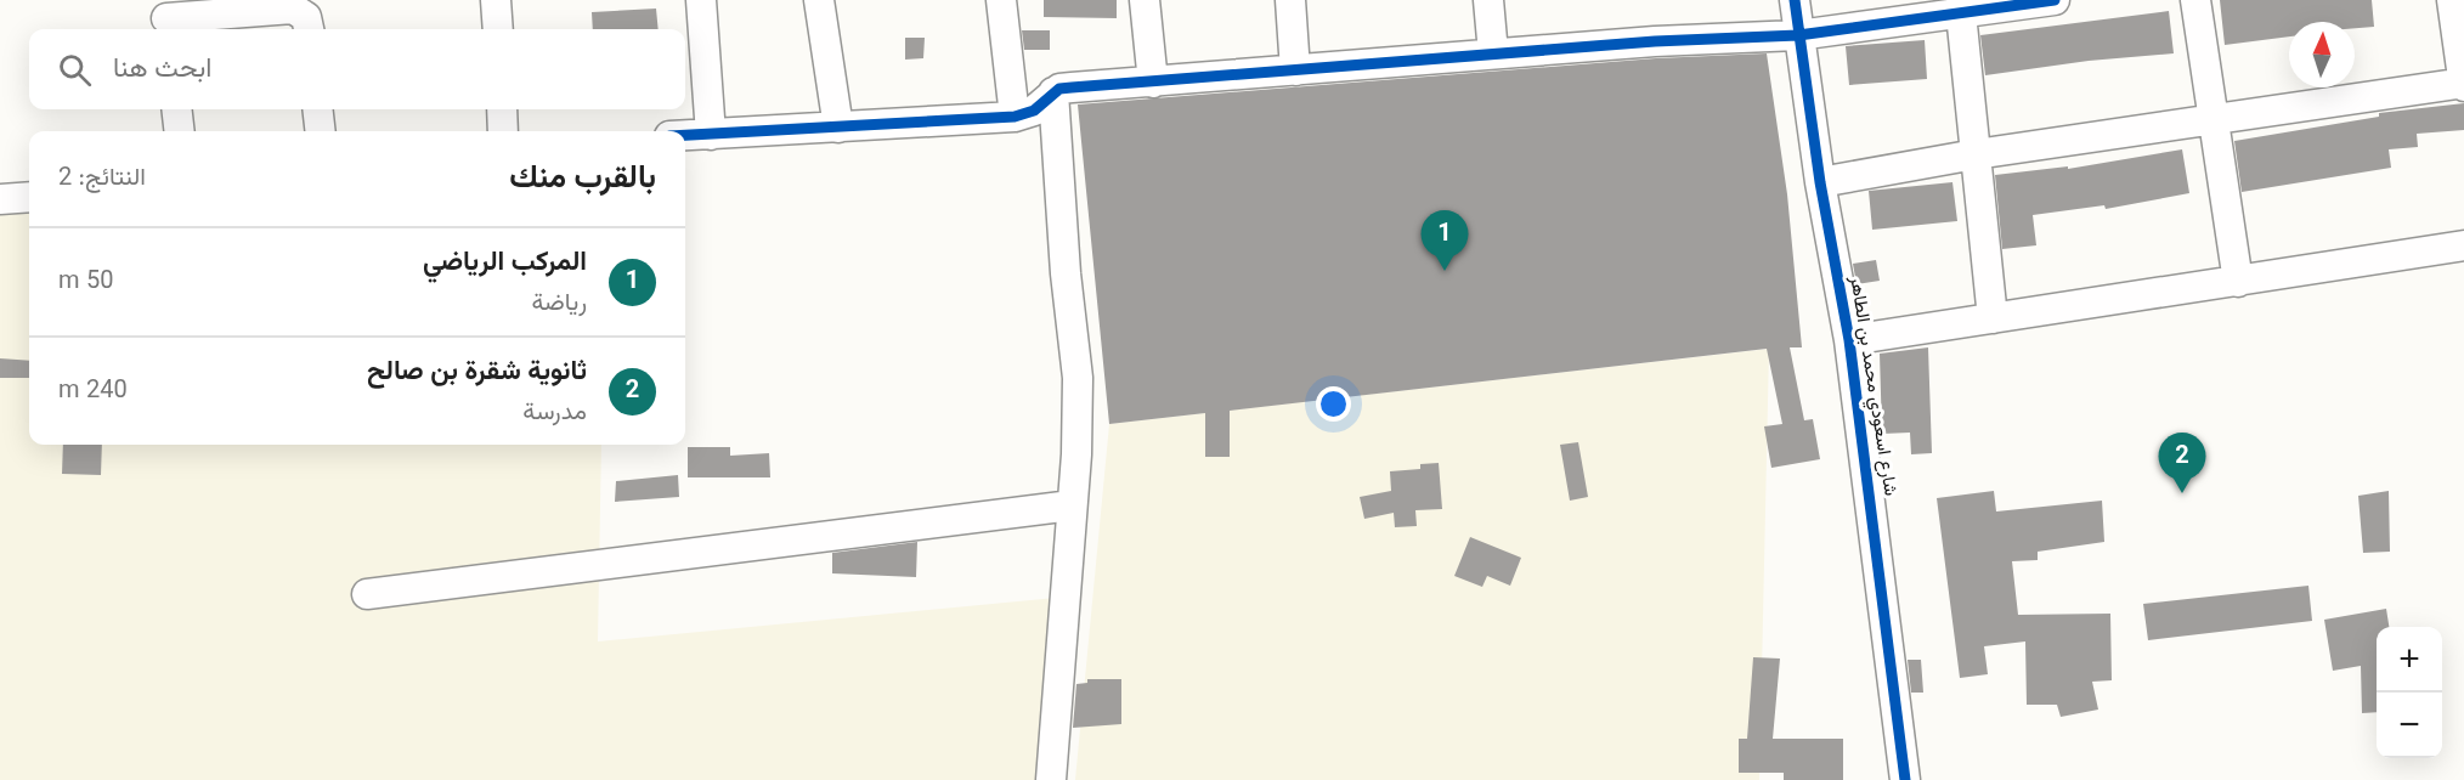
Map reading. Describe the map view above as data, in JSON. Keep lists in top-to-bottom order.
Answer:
{
  "streets": {
    "street": ["شارع اسعودي محمد بن الطاهر"]
  },
  "north": "top",
  "page": {
    "search": "ابحث هنا",
    "heading": ["بالقرب منك", "النتائج: 2"],
    "pins": ["1", "2"],
    "list": [
      {
        "mark": "1",
        "name": "المركب الرياضي",
        "note": "رياضة",
        "value": "50 m"
      },
      {
        "mark": "2",
        "name": "ثانوية شقرة بن صالح",
        "note": "مدرسة",
        "value": "240 m"
      }
    ],
    "map_buttons": ["+", "−"]
  }
}
